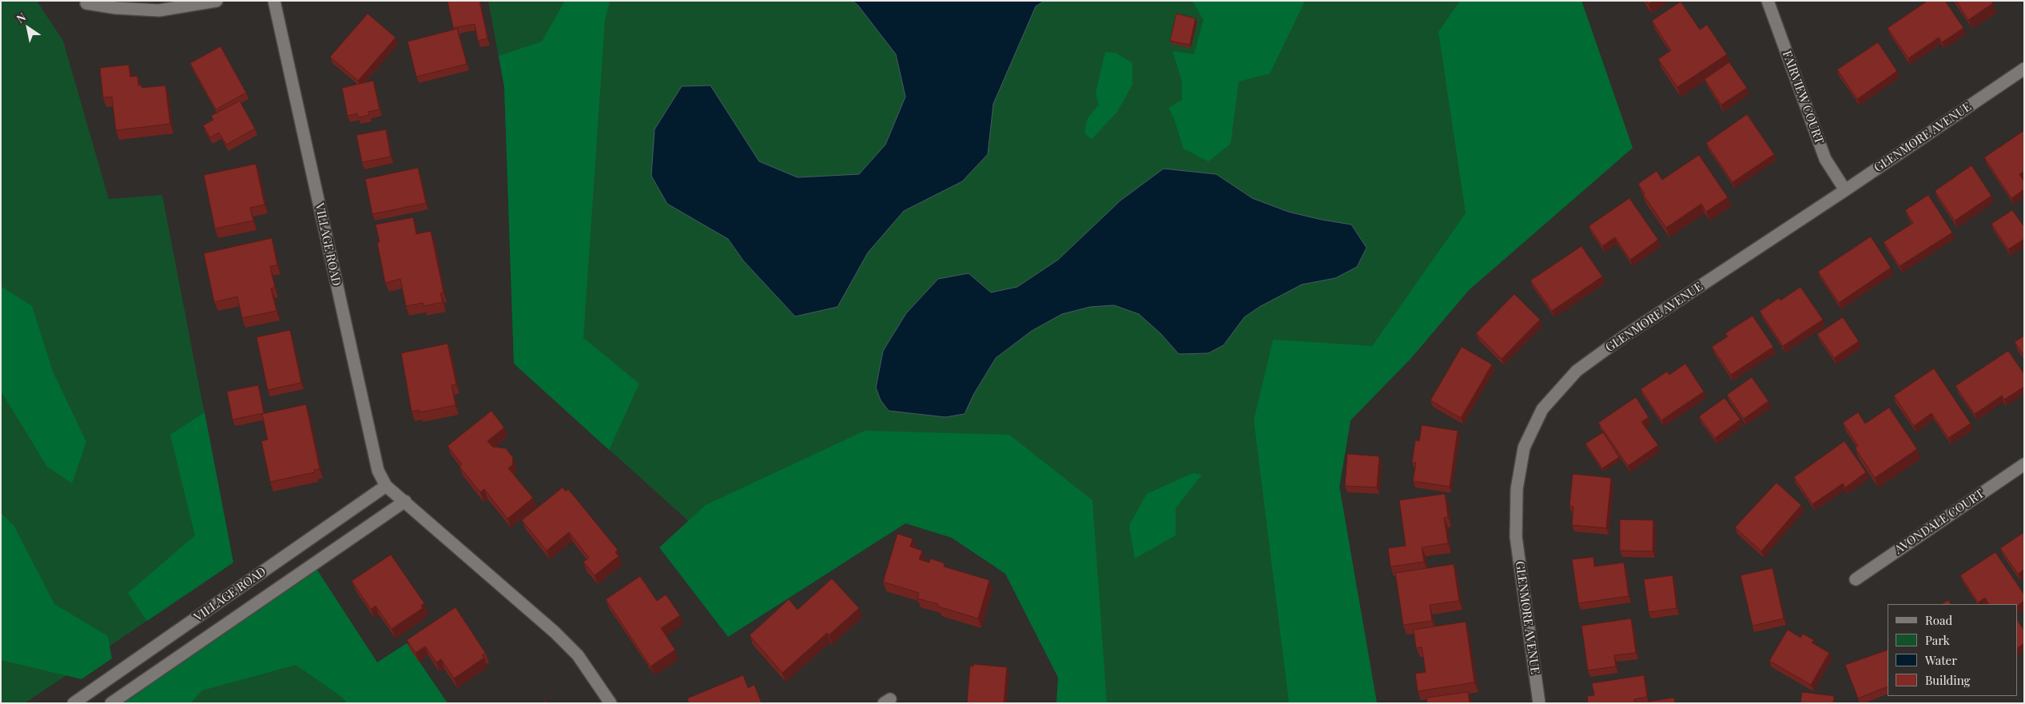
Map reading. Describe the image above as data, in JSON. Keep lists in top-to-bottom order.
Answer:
{
  "streets": {
    "street": [
      "FAIRVIEW COURT",
      "GLENMORE AVENUE",
      "VILLAGE ROAD",
      "AVONDALE COURT"
    ]
  },
  "crossings": [
    ["FAIRVIEW COURT", "GLENMORE AVENUE"]
  ],
  "legend": [
    "Road",
    "Park",
    "Water",
    "Building"
  ],
  "north": "top left"
}
